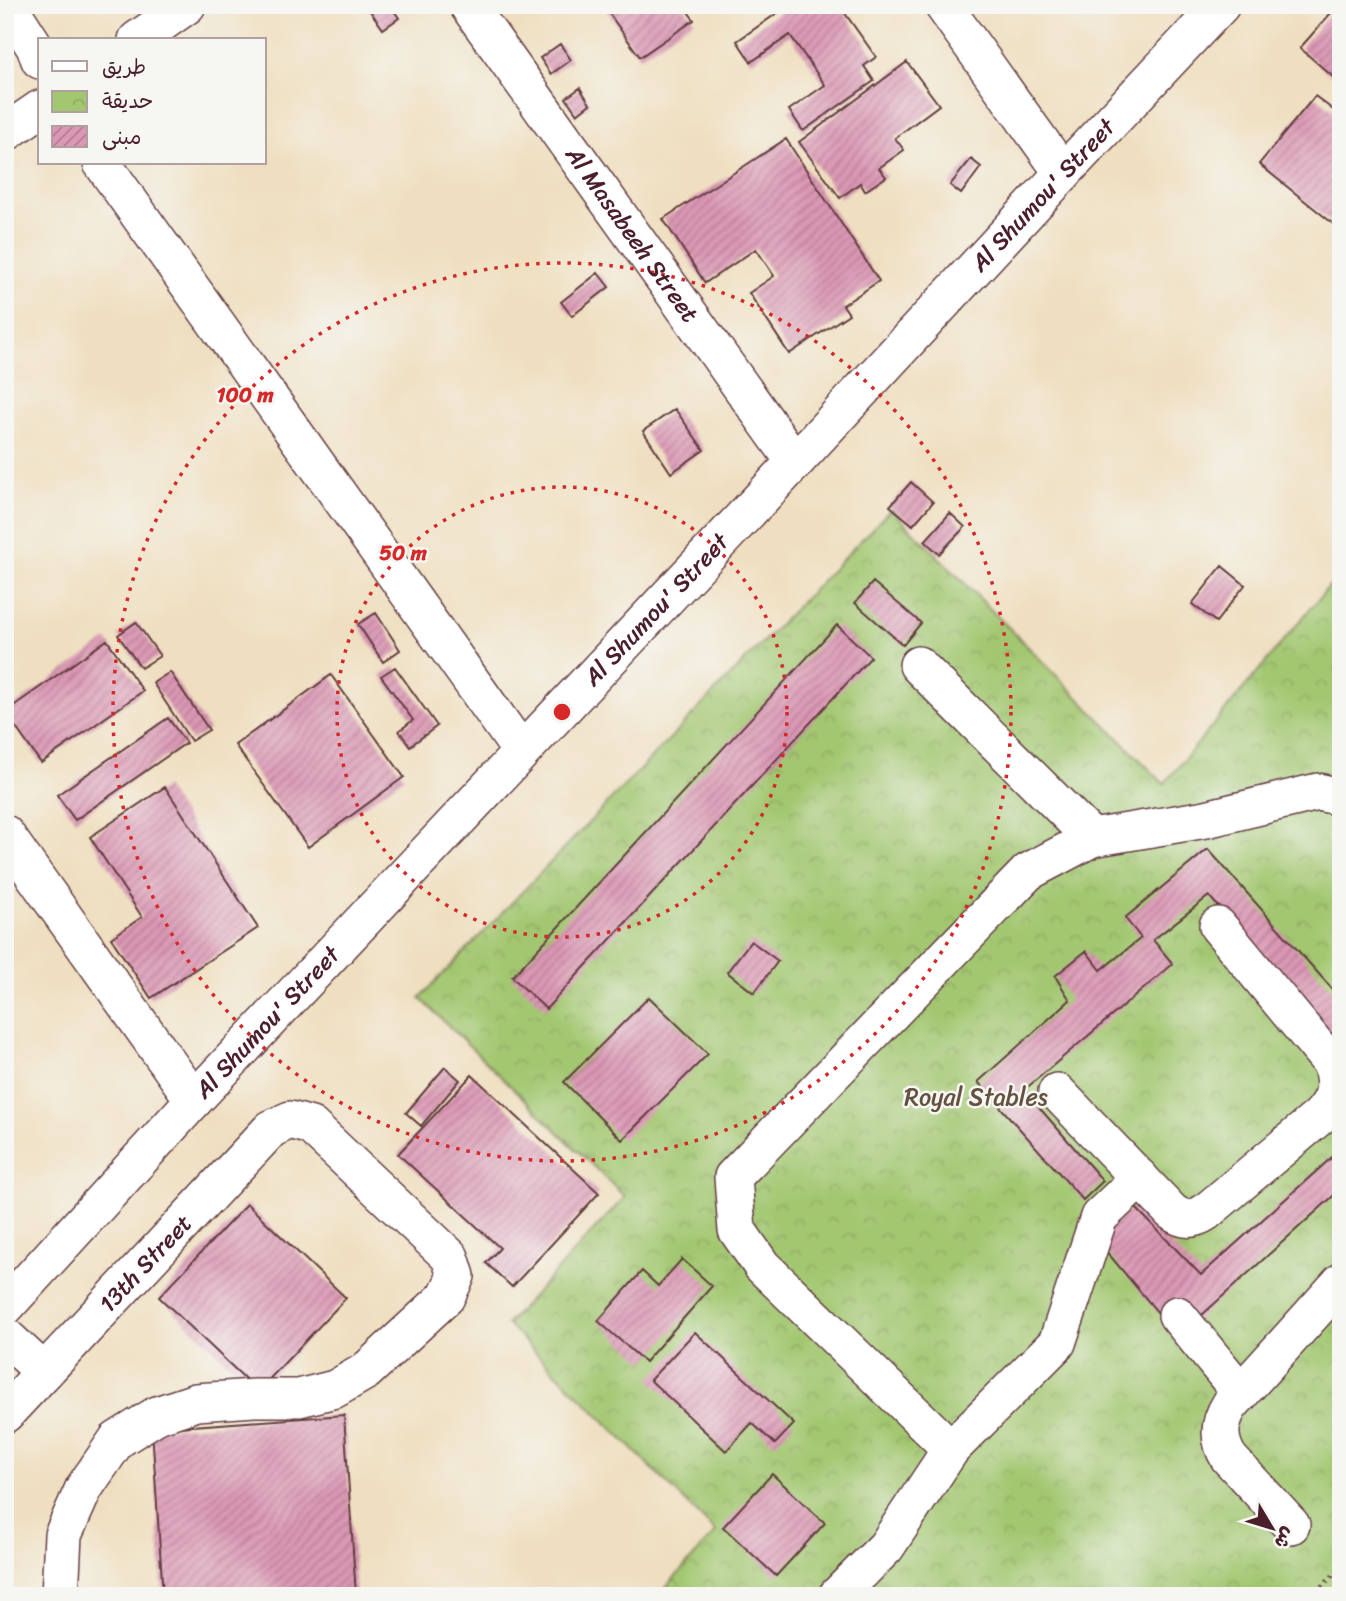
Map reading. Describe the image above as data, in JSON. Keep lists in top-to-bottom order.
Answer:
{
  "streets": {
    "street": ["Al Shumou' Street", "Al Masabeeh Street", "13th Street"]
  },
  "crossings": [
    ["Al Shumou' Street", "Al Masabeeh Street"]
  ],
  "parks": ["Royal Stables"],
  "legend": ["طريق", "حديقة", "مبنى"],
  "north": "bottom right",
  "rings": ["100 m", "50 m"]
}
